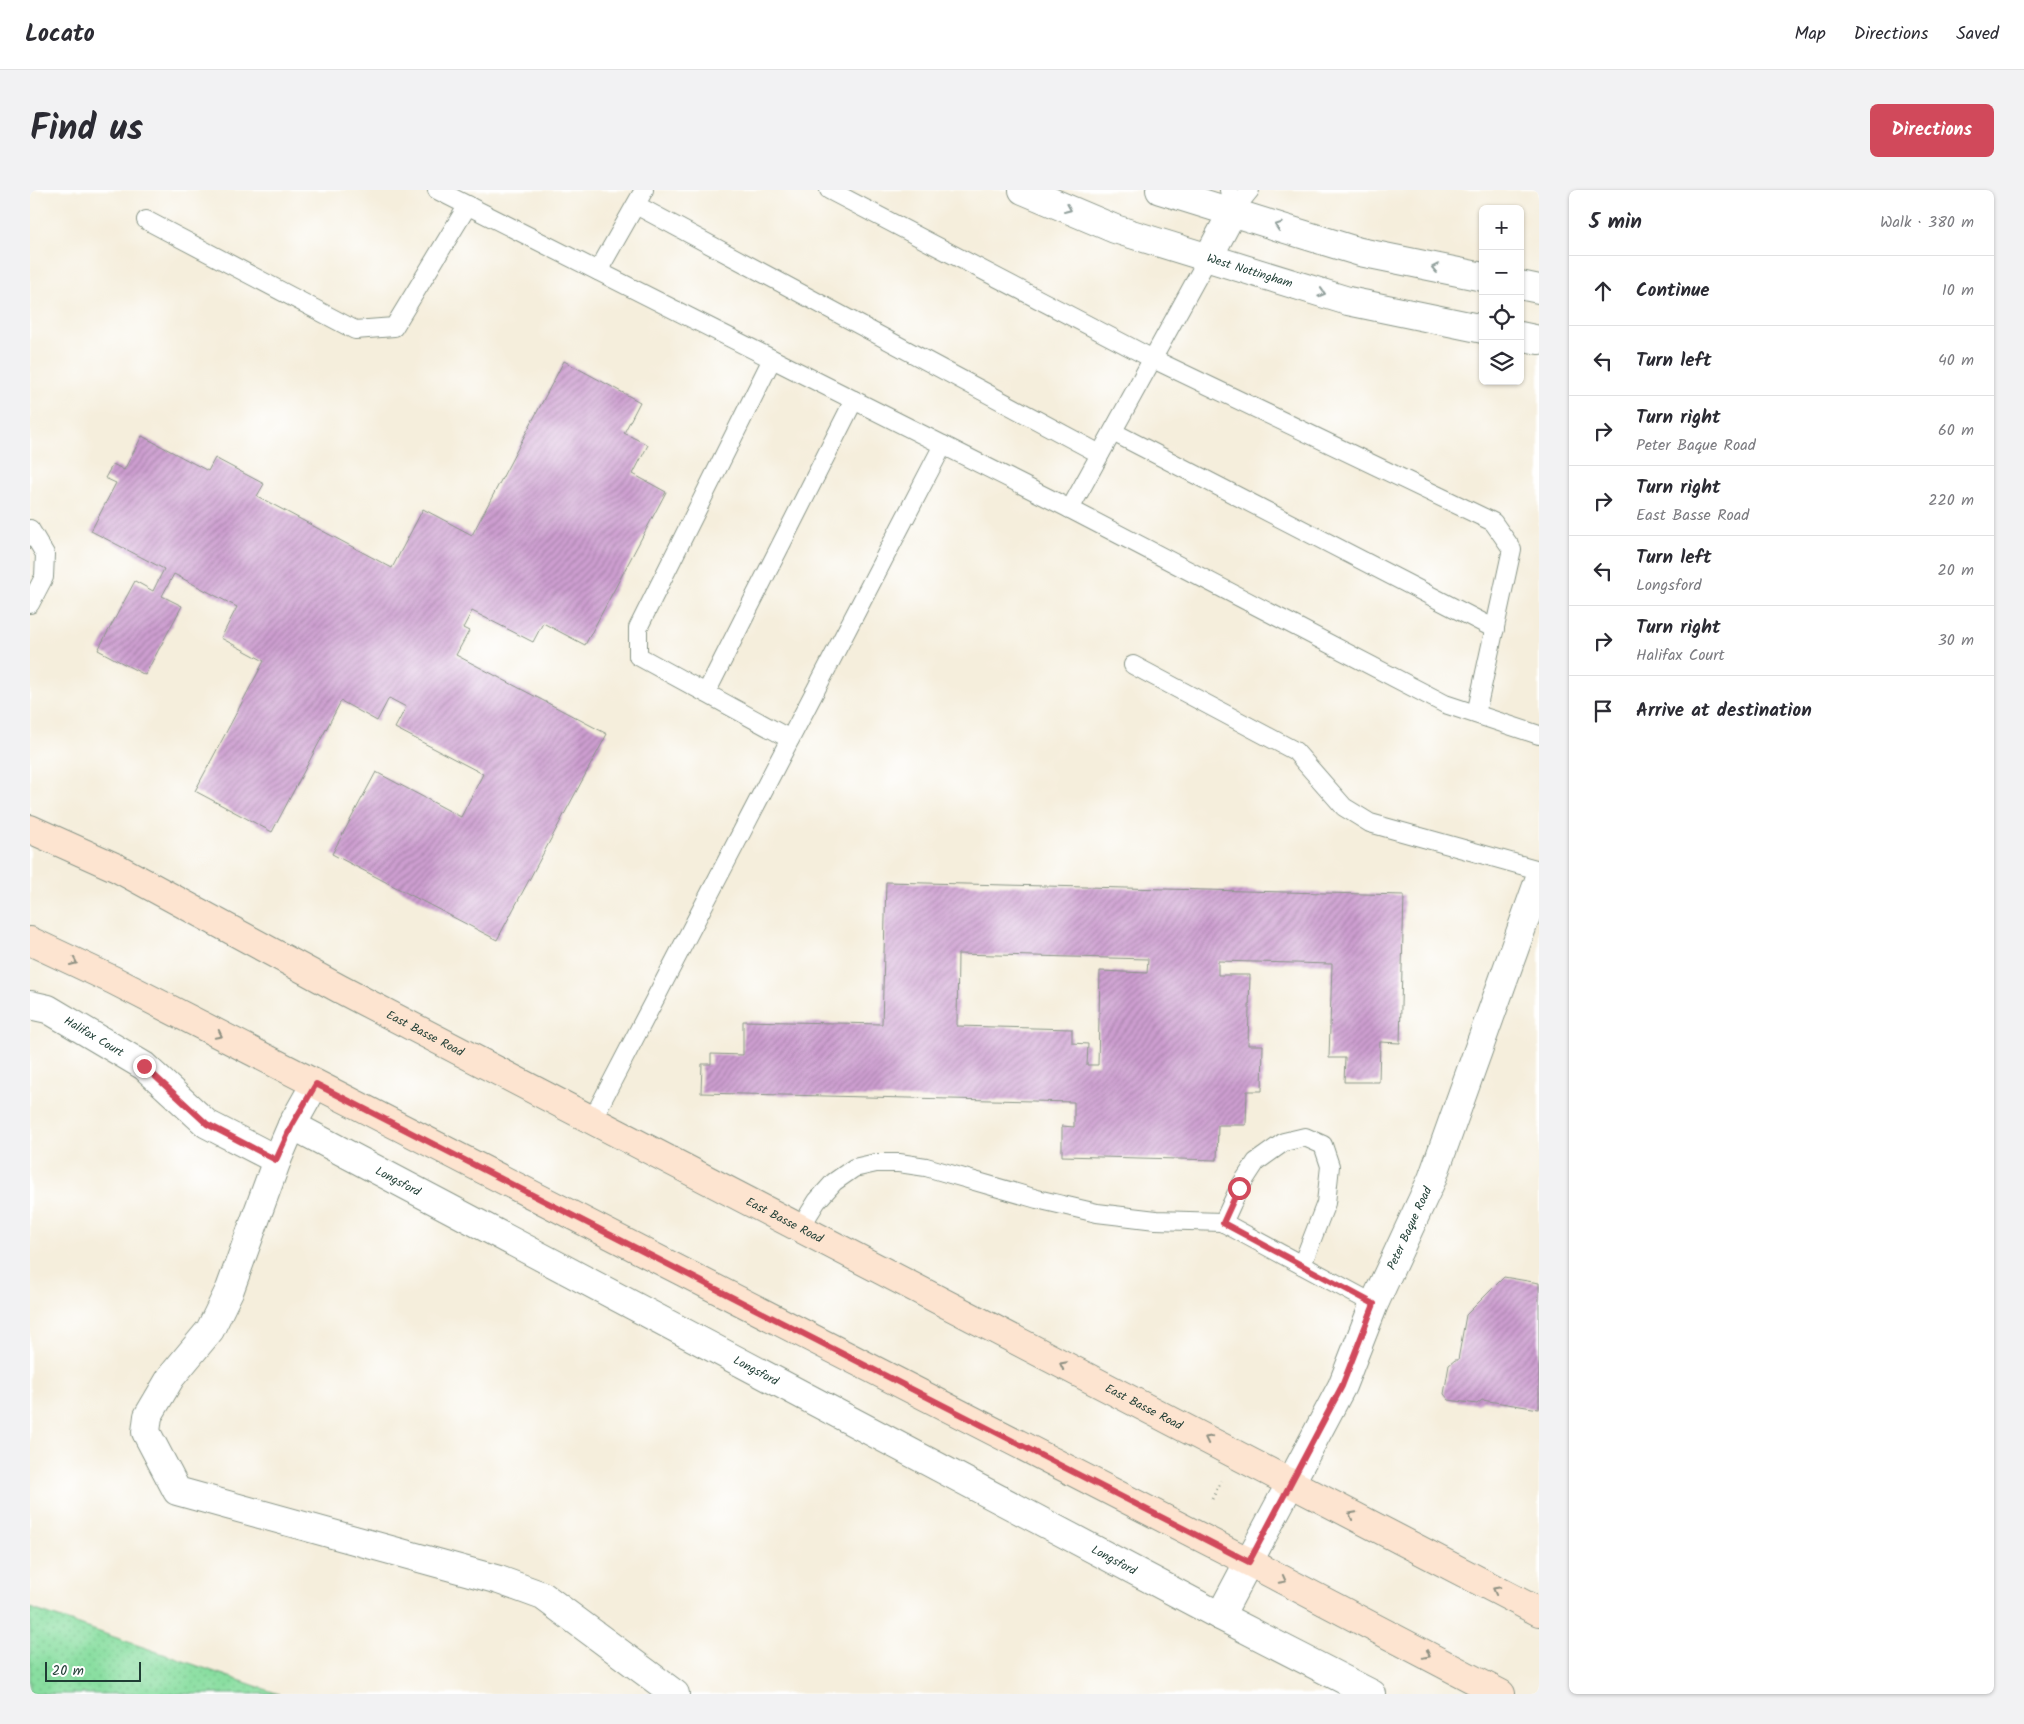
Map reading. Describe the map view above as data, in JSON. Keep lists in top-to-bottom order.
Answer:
{
  "streets": {
    "main road": ["East Basse Road"],
    "street": [
      "West Nottingham",
      "Halifax Court",
      "Longsford",
      "Peter Baque Road"
    ]
  },
  "crossings": [
    ["East Basse Road", "Peter Baque Road"]
  ],
  "scale_bar": "20 m",
  "page": {
    "header": "Locato",
    "nav": ["Map", "Directions", "Saved"],
    "title": "Find us",
    "buttons": "Directions",
    "heading": ["5 min", "Walk · 380 m"],
    "map_buttons": ["+", "−"],
    "list": [
      ["Continue", "10 m"],
      ["Turn left", "40 m"],
      ["Turn right", "Peter Baque Road", "60 m"],
      ["Turn right", "East Basse Road", "220 m"],
      ["Turn left", "Longsford", "20 m"],
      ["Turn right", "Halifax Court", "30 m"],
      "Arrive at destination"
    ],
    "scale": "20 m"
  }
}
